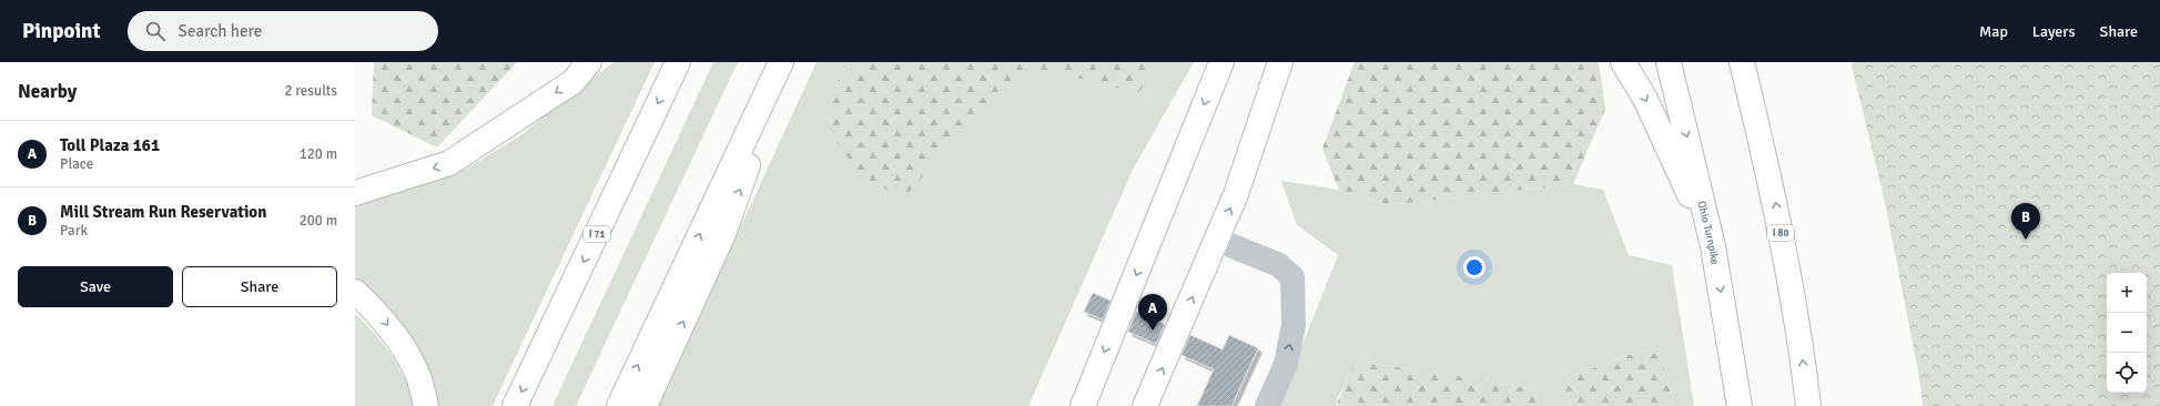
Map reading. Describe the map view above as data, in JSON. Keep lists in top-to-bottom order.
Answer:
{
  "streets": {
    "highway": ["Ohio Turnpike", "I 80", "I 71"]
  },
  "page": {
    "header": "Pinpoint",
    "search": "Search here",
    "nav": ["Map", "Layers", "Share"],
    "heading": ["Nearby", "2 results"],
    "list": [
      {
        "mark": "A",
        "name": "Toll Plaza 161",
        "note": "Place",
        "value": "120 m"
      },
      {
        "mark": "B",
        "name": "Mill Stream Run Reservation",
        "note": "Park",
        "value": "200 m"
      }
    ],
    "pins": ["B", "A"],
    "buttons": ["Save", "Share"],
    "map_buttons": ["+", "−"]
  }
}
